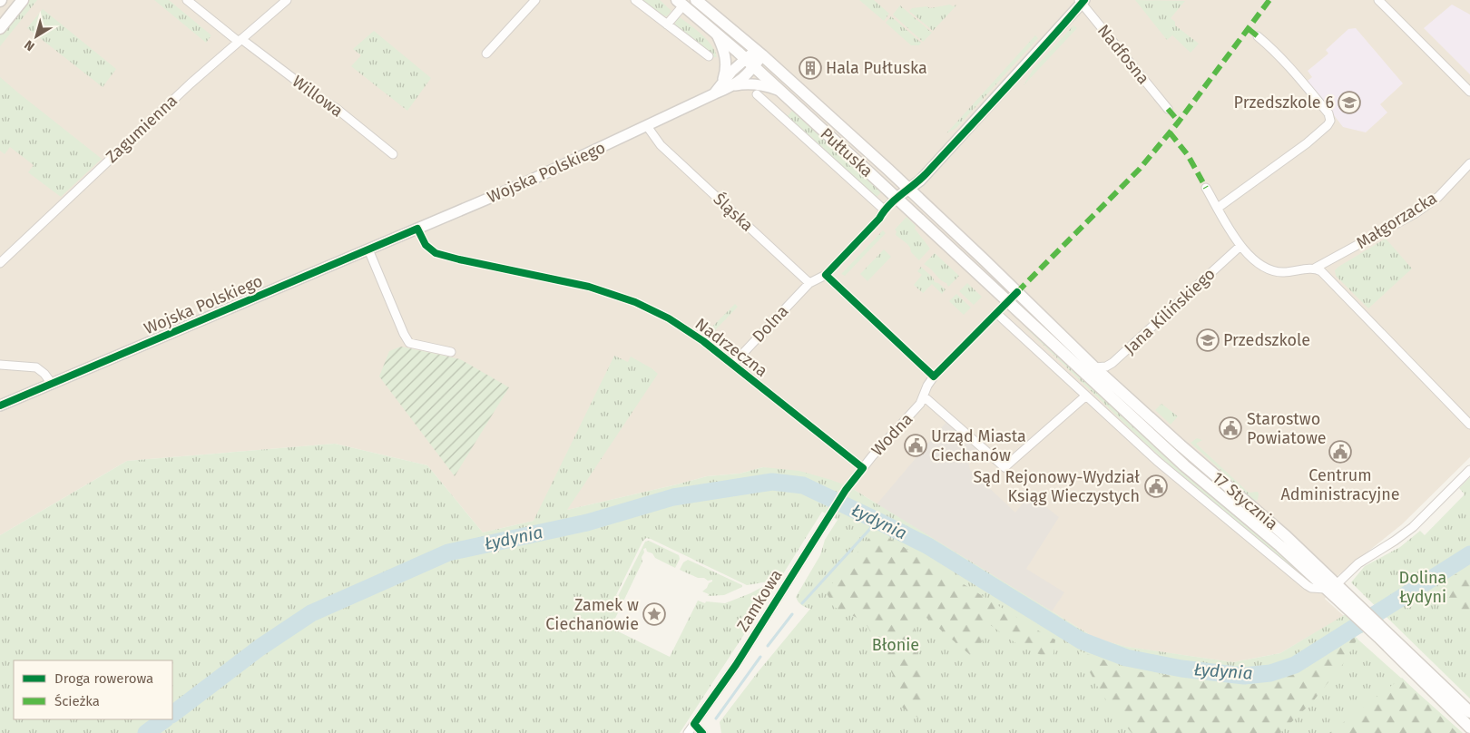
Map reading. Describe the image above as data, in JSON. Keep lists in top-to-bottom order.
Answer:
{
  "streets": {
    "main road": ["Pułtuska", "17 Stycznia"],
    "street": [
      "Nadfosna",
      "Willowa",
      "Zagumienna",
      "Wojska Polskiego",
      "Śląska",
      "Małgorzacka",
      "Jana Kilińskiego",
      "Dolna",
      "Nadrzeczna",
      "Wodna",
      "Zamkowa"
    ]
  },
  "crossings": [
    ["Willowa", "Zagumienna"],
    ["Pułtuska", "Wojska Polskiego"],
    ["Pułtuska", "Wodna"],
    ["Pułtuska", "17 Stycznia"],
    ["Wojska Polskiego", "Śląska"],
    ["Wojska Polskiego", "Nadrzeczna"],
    ["Śląska", "Dolna"],
    ["Jana Kilińskiego", "17 Stycznia"],
    ["Dolna", "Nadrzeczna"],
    ["Nadrzeczna", "Wodna"],
    ["Wodna", "17 Stycznia"],
    ["Wodna", "Zamkowa"]
  ],
  "water": ["Łydynia"],
  "parks": ["Dolina Łydyni", "Błonie"],
  "places": {
    "building": ["Hala Pułtuska"],
    "school or university": ["Przedszkole 6", "Przedszkole"],
    "public building": [
      "Starostwo Powiatowe",
      "Urząd Miasta Ciechanów",
      "Centrum Administracyjne",
      "Sąd Rejonowy-Wydział Ksiąg Wieczystych"
    ],
    "place": ["Zamek w Ciechanowie"]
  },
  "legend": ["Droga rowerowa", "Ścieżka"],
  "north": "bottom left"
}
